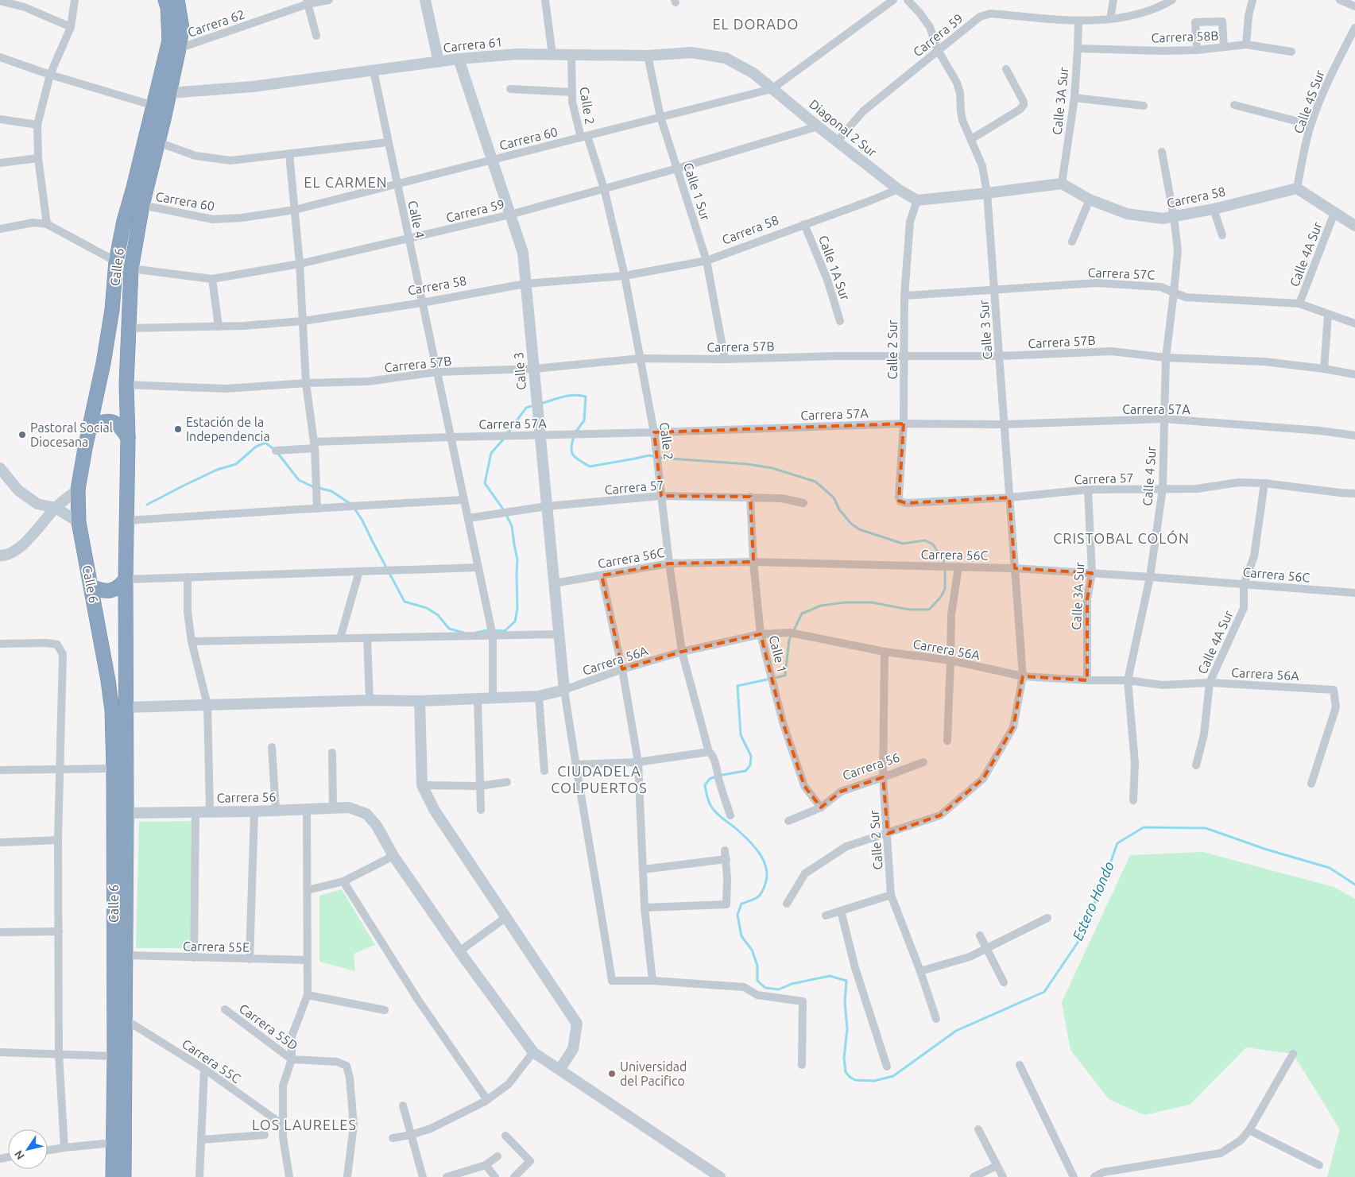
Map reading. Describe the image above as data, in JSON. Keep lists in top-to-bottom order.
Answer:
{
  "streets": {
    "highway": ["Calle 6"],
    "main road": [
      "Carrera 61",
      "Diagonal 2 Sur",
      "Carrera 58",
      "Calle 3",
      "Carrera 56"
    ],
    "street": [
      "Carrera 62",
      "Carrera 59",
      "Carrera 58B",
      "Calle 3A Sur",
      "Calle 4S Sur",
      "Calle 2",
      "Carrera 60",
      "Calle 1 Sur",
      "Calle 4",
      "Calle 4A Sur",
      "Calle 1A Sur",
      "Carrera 57C",
      "Calle 3 Sur",
      "Carrera 57B",
      "Calle 2 Sur",
      "Carrera 57A",
      "Calle 4 Sur",
      "Carrera 57",
      "Carrera 56C",
      "Carrera 56A",
      "Calle 1",
      "Carrera 55E",
      "Carrera 55D",
      "Carrera 55C"
    ]
  },
  "crossings": [
    ["Carrera 62", "Calle 6"],
    ["Carrera 59", "Calle 3A Sur"],
    ["Carrera 59", "Calle 2"],
    ["Carrera 59", "Diagonal 2 Sur"],
    ["Carrera 59", "Calle 1 Sur"],
    ["Carrera 59", "Calle 4"],
    ["Carrera 59", "Calle 6"],
    ["Carrera 59", "Calle 3 Sur"],
    ["Carrera 59", "Calle 3"],
    ["Carrera 58B", "Calle 3A Sur"],
    ["Carrera 61", "Calle 2"],
    ["Carrera 61", "Diagonal 2 Sur"],
    ["Carrera 61", "Carrera 60"],
    ["Carrera 61", "Calle 1 Sur"],
    ["Carrera 61", "Calle 4"],
    ["Carrera 61", "Calle 6"],
    ["Carrera 61", "Calle 3"],
    ["Calle 3A Sur", "Carrera 58"],
    ["Calle 3A Sur", "Carrera 57"],
    ["Calle 3A Sur", "Carrera 56C"],
    ["Calle 3A Sur", "Carrera 56A"],
    ["Calle 4S Sur", "Carrera 58"],
    ["Calle 2", "Carrera 60"],
    ["Calle 2", "Carrera 58"],
    ["Calle 2", "Carrera 57B"],
    ["Calle 2", "Carrera 57A"],
    ["Calle 2", "Carrera 57"],
    ["Calle 2", "Carrera 56C"],
    ["Calle 2", "Carrera 56A"],
    ["Diagonal 2 Sur", "Carrera 60"],
    ["Diagonal 2 Sur", "Carrera 58"],
    ["Carrera 60", "Calle 1 Sur"],
    ["Carrera 60", "Calle 4"],
    ["Carrera 60", "Calle 6"],
    ["Carrera 60", "Calle 3"],
    ["Calle 1 Sur", "Carrera 58"],
    ["Calle 1 Sur", "Carrera 57B"],
    ["Carrera 58", "Calle 4"],
    ["Carrera 58", "Calle 6"],
    ["Carrera 58", "Calle 1A Sur"],
    ["Carrera 58", "Calle 3"],
    ["Carrera 58", "Calle 4 Sur"],
    ["Calle 4", "Carrera 57B"],
    ["Calle 4", "Carrera 57A"],
    ["Calle 4", "Carrera 57"],
    ["Calle 4A Sur", "Carrera 57C"],
    ["Calle 4A Sur", "Carrera 57"],
    ["Calle 4A Sur", "Carrera 56C"],
    ["Calle 4A Sur", "Carrera 56A"],
    ["Calle 6", "Carrera 57B"],
    ["Calle 6", "Carrera 56"],
    ["Calle 6", "Carrera 55E"],
    ["Calle 6", "Carrera 55C"],
    ["Carrera 57C", "Calle 3 Sur"],
    ["Carrera 57C", "Calle 2 Sur"],
    ["Carrera 57C", "Calle 4 Sur"],
    ["Calle 3 Sur", "Carrera 57B"],
    ["Calle 3 Sur", "Calle 2 Sur"],
    ["Calle 3 Sur", "Carrera 57A"],
    ["Calle 3 Sur", "Carrera 57"],
    ["Calle 3 Sur", "Carrera 56C"],
    ["Calle 3 Sur", "Carrera 56A"],
    ["Carrera 57B", "Calle 2 Sur"],
    ["Carrera 57B", "Calle 3"],
    ["Carrera 57B", "Calle 4 Sur"],
    ["Calle 2 Sur", "Carrera 57A"],
    ["Calle 2 Sur", "Carrera 57"],
    ["Calle 2 Sur", "Carrera 56A"],
    ["Calle 2 Sur", "Carrera 56"],
    ["Calle 3", "Carrera 57A"],
    ["Calle 3", "Carrera 57"],
    ["Calle 3", "Carrera 56C"],
    ["Calle 3", "Carrera 56A"],
    ["Carrera 57A", "Calle 4 Sur"],
    ["Calle 4 Sur", "Carrera 57"],
    ["Calle 4 Sur", "Carrera 56C"],
    ["Calle 4 Sur", "Carrera 56A"],
    ["Carrera 57", "Calle 1"],
    ["Carrera 56C", "Calle 1"],
    ["Carrera 56A", "Calle 1"],
    ["Calle 1", "Carrera 56"]
  ],
  "districts": [
    "EL DORADO",
    "EL CARMEN",
    "CRISTOBAL COLÓN",
    "CIUDADELA COLPUERTOS",
    "LOS LAURELES"
  ],
  "water": ["Estero Hondo"],
  "places": ["Estación de la Independencia", "Pastoral Social Diocesana", "Universidad del Pacifico"],
  "north": "bottom left"
}
